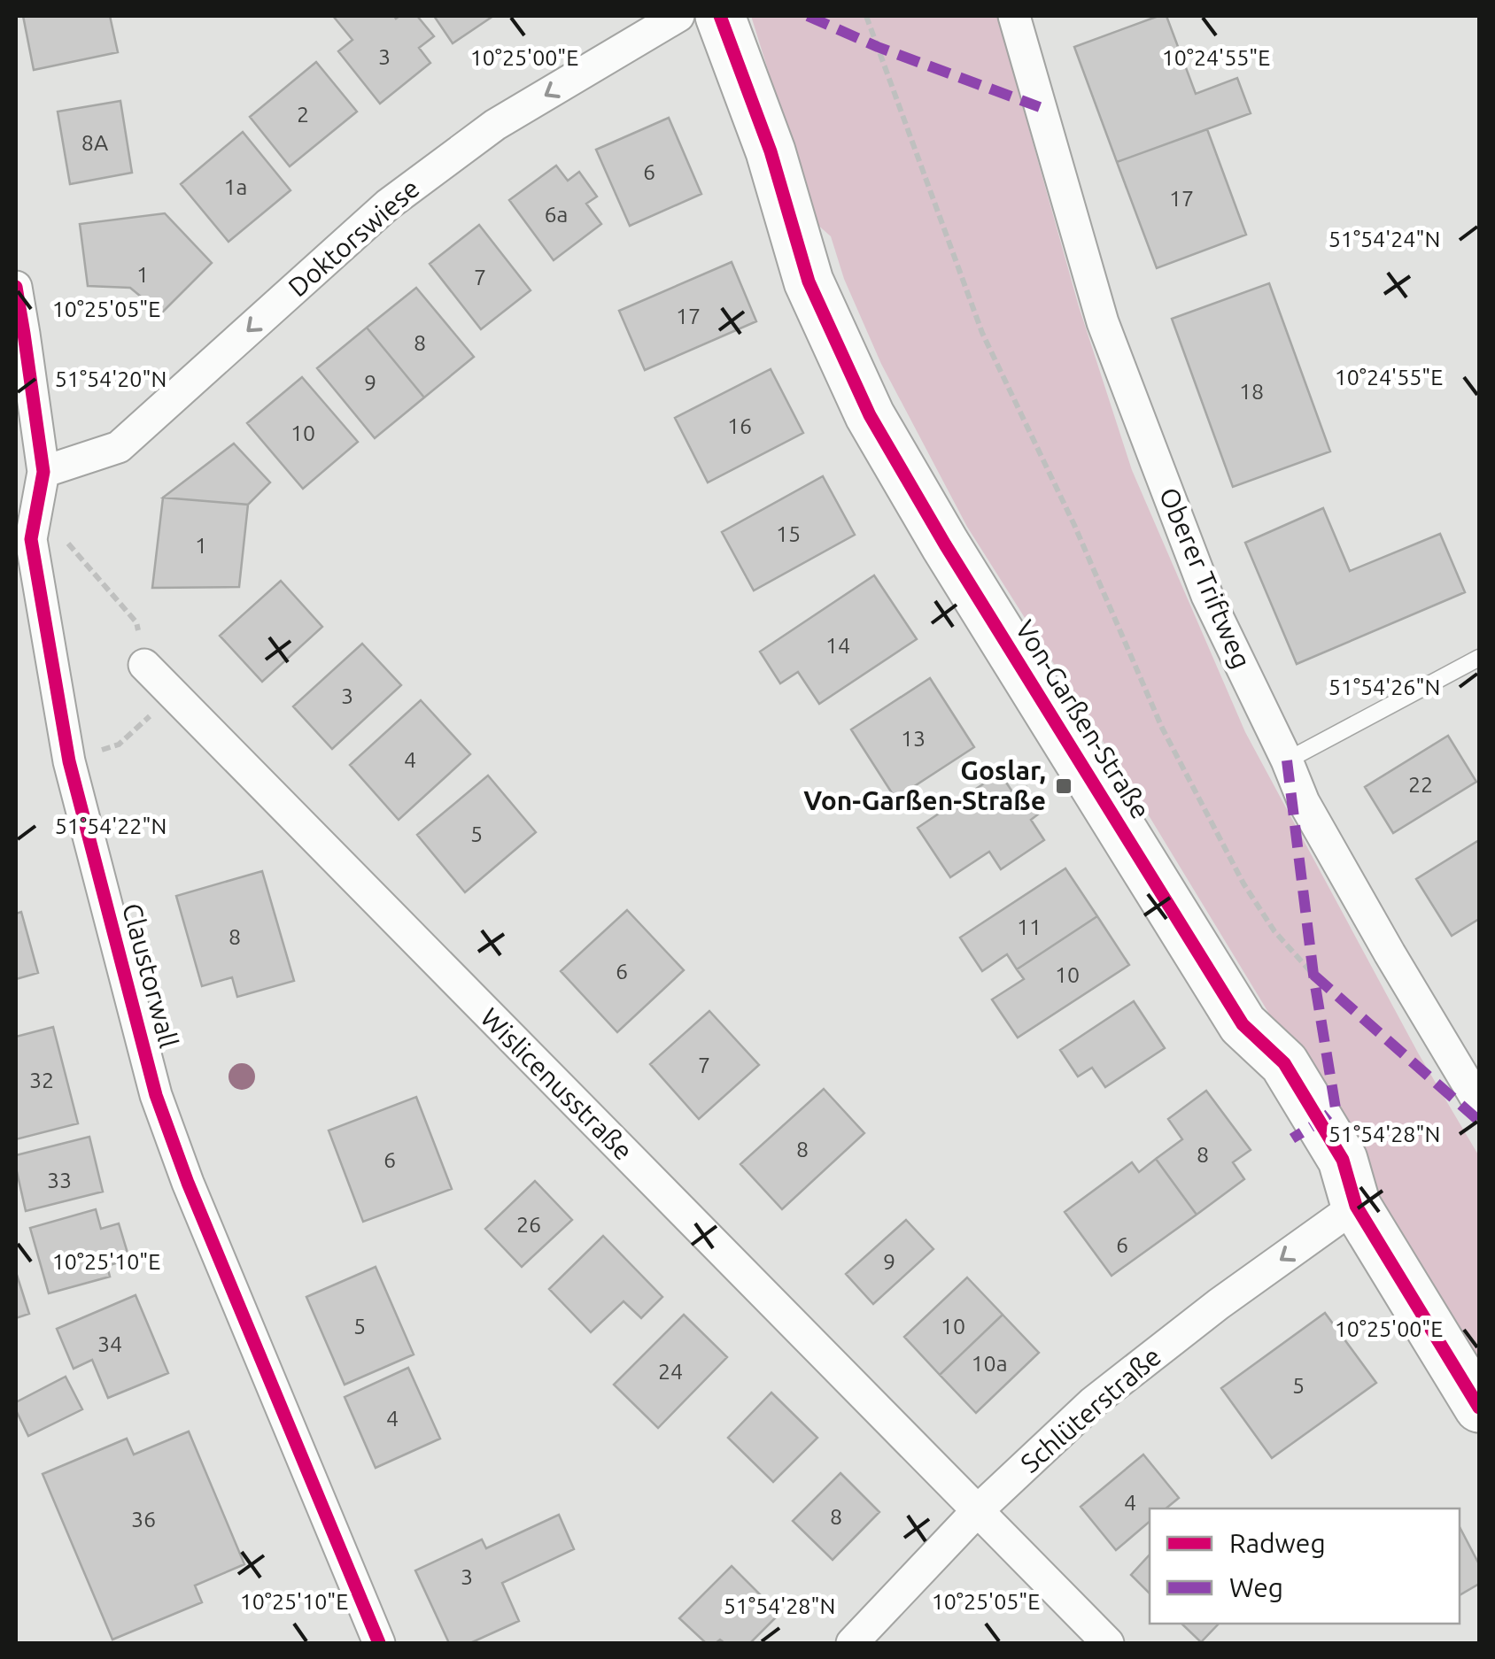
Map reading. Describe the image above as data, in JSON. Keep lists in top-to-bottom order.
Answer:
{
  "streets": {
    "main road": ["Von-Garßen-Straße"],
    "street": [
      "Doktorswiese",
      "Oberer Triftweg",
      "Claustorwall",
      "Wislicenusstraße",
      "Schlüterstraße"
    ]
  },
  "crossings": [
    ["Doktorswiese", "Claustorwall"],
    ["Von-Garßen-Straße", "Schlüterstraße"],
    ["Wislicenusstraße", "Schlüterstraße"]
  ],
  "one_way": ["Doktorswiese", "Schlüterstraße"],
  "places": {
    "transit": ["Goslar, Von-Garßen-Straße"]
  },
  "house_numbers": [
    "3",
    "2",
    "8A",
    "6",
    "1a",
    "17",
    "6a",
    "1",
    "7",
    "17",
    "8",
    "9",
    "18",
    "16",
    "10",
    "15",
    "1",
    "14",
    "3",
    "13",
    "4",
    "22",
    "5",
    "11",
    "8",
    "6",
    "10",
    "7",
    "32",
    "8",
    "8",
    "6",
    "33",
    "26",
    "6",
    "9",
    "5",
    "10",
    "34",
    "10a",
    "24",
    "5",
    "4",
    "4",
    "8",
    "36",
    "3"
  ],
  "legend": ["Radweg", "Weg"],
  "coordinates": [
    "10°25'00\"E",
    "10°24'55\"E",
    "51°54'24\"N",
    "10°25'05\"E",
    "51°54'20\"N",
    "51°54'26\"N",
    "51°54'22\"N",
    "51°54'28\"N",
    "10°25'10\"E"
  ]
}
